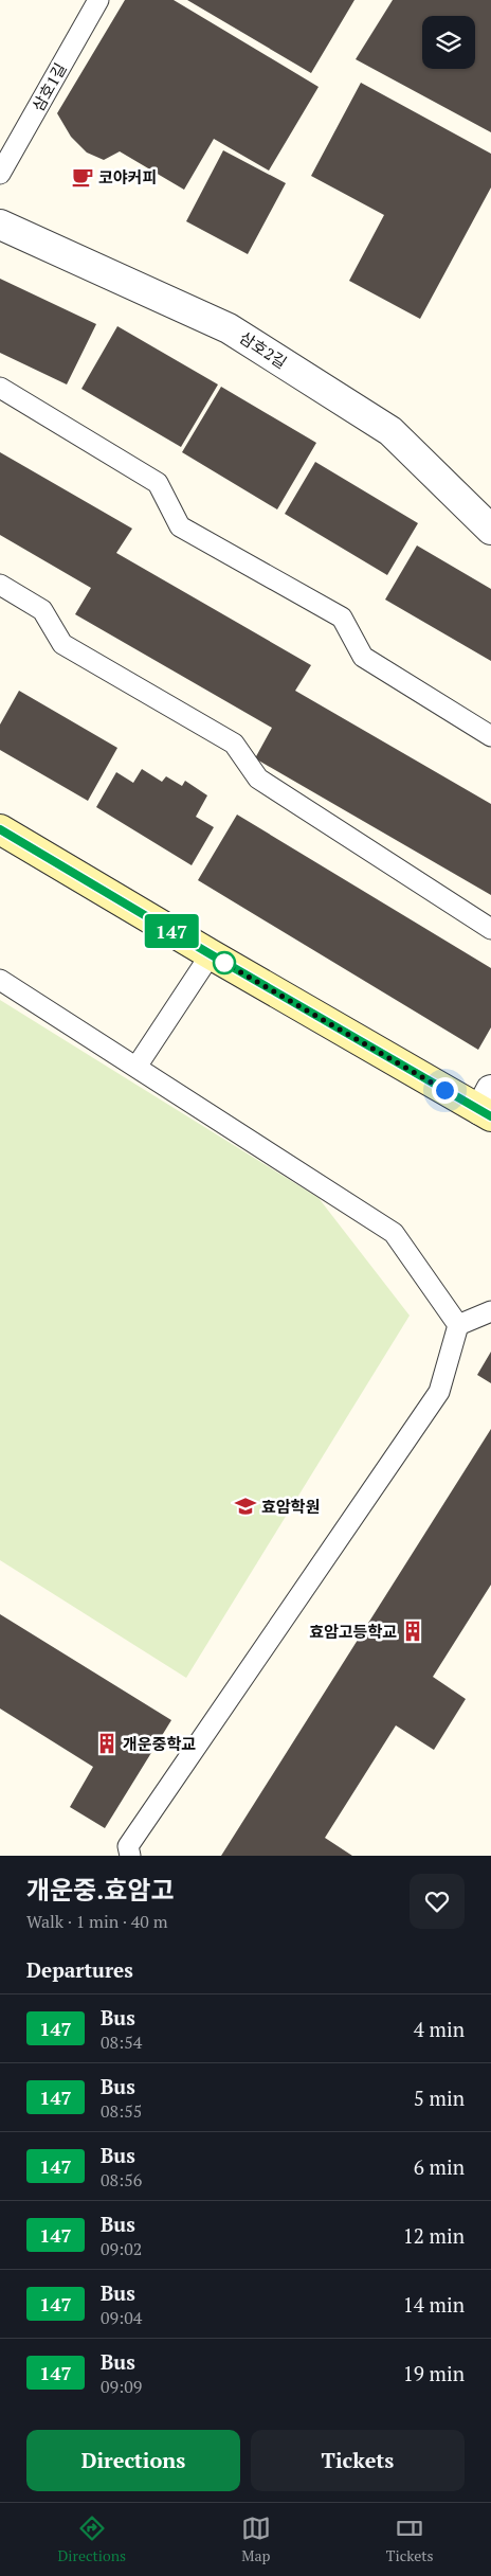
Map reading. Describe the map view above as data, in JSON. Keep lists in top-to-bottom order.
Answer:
{
  "streets": {
    "street": ["삼호2길"],
    "lane": ["삼호1길"]
  },
  "places": {
    "cafe": ["코야커피"],
    "school or university": ["효암학원"],
    "building": ["효암고등학교", "개운중학교"]
  },
  "lines": ["bus line 147"],
  "page": {
    "on_map": "147",
    "heading": [
      ["개운중.효암고", "Walk · 1 min · 40 m"],
      "Departures"
    ],
    "list": [
      {
        "mark": "147",
        "name": "Bus",
        "note": "08:54",
        "value": "4 min"
      },
      {
        "mark": "147",
        "name": "Bus",
        "note": "08:55",
        "value": "5 min"
      },
      {
        "mark": "147",
        "name": "Bus",
        "note": "08:56",
        "value": "6 min"
      },
      {
        "mark": "147",
        "name": "Bus",
        "note": "09:02",
        "value": "12 min"
      },
      {
        "mark": "147",
        "name": "Bus",
        "note": "09:04",
        "value": "14 min"
      },
      {
        "mark": "147",
        "name": "Bus",
        "note": "09:09",
        "value": "19 min"
      }
    ],
    "buttons": ["Directions", "Tickets"],
    "tabs": ["Directions", "Map", "Tickets"]
  }
}
